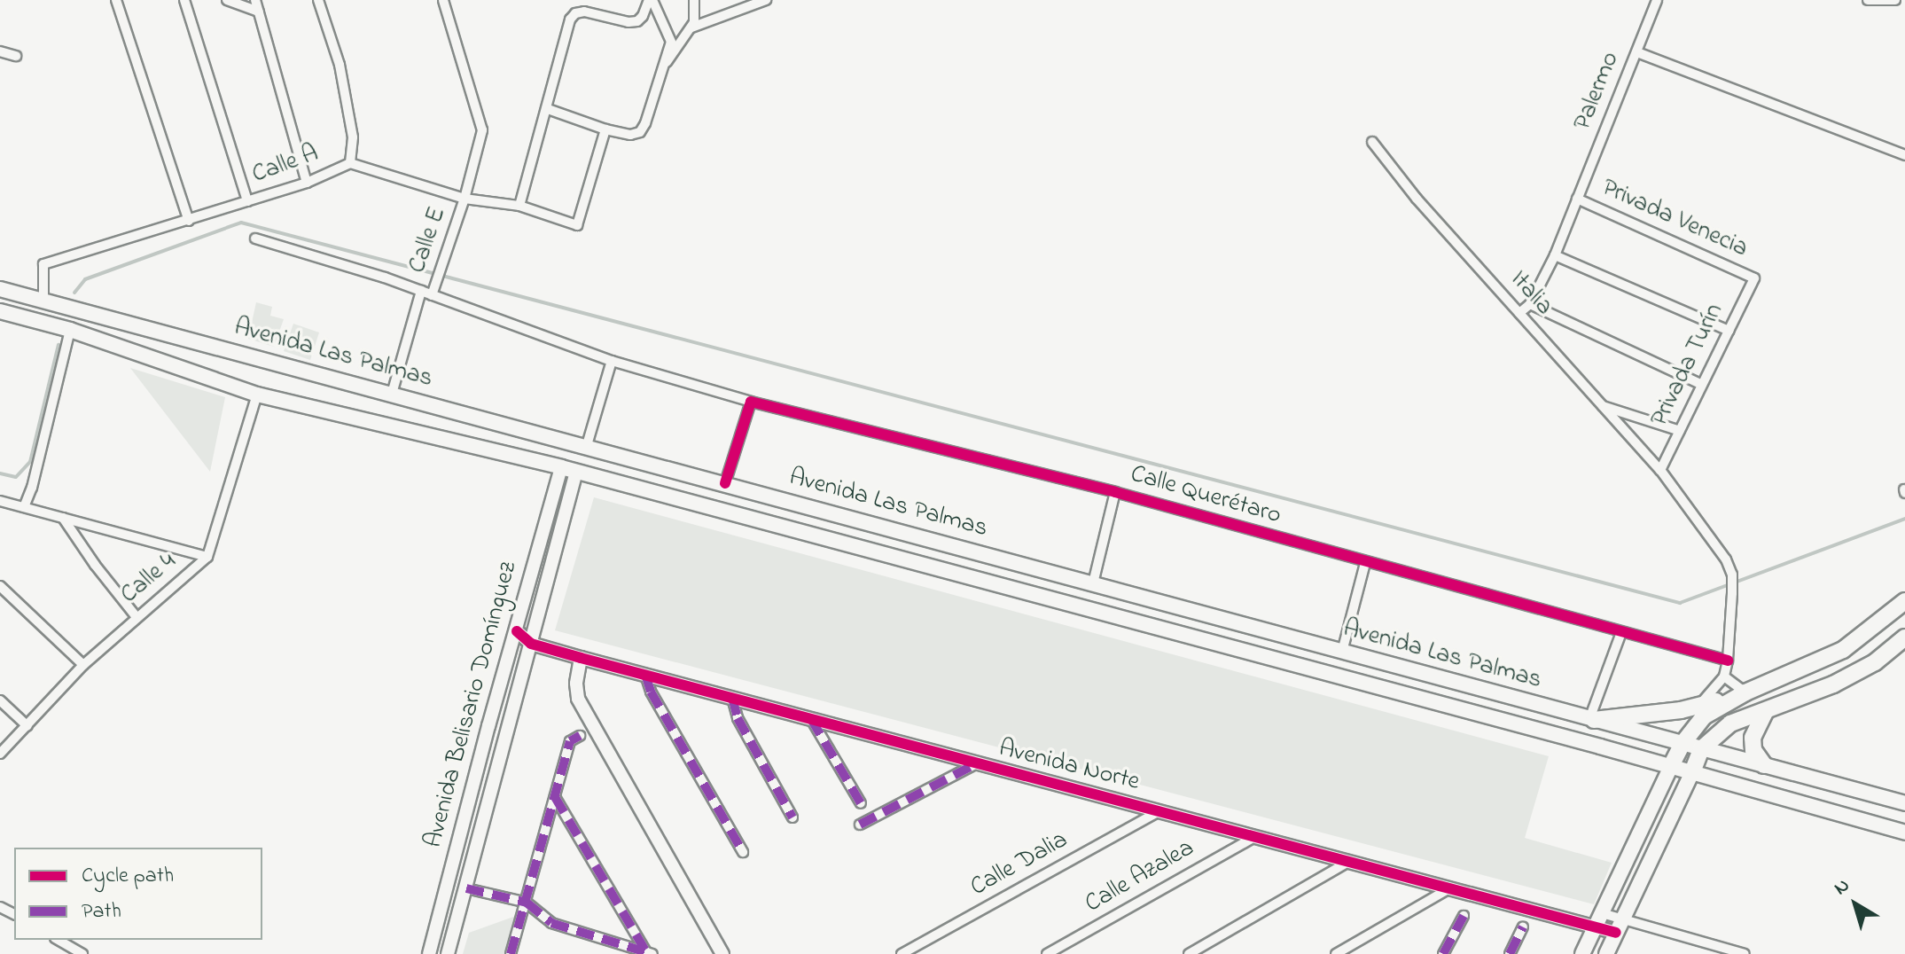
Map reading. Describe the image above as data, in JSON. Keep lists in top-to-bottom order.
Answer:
{
  "streets": {
    "main road": ["Avenida Las Palmas"],
    "street": [
      "Palermo",
      "Calle A",
      "Privada Venecia",
      "Calle E",
      "Italia",
      "Privada Turín",
      "Calle Querétaro",
      "Calle 4",
      "Avenida Belisario Domínguez",
      "Avenida Norte",
      "Calle Dalia",
      "Calle Azalea"
    ]
  },
  "crossings": [
    ["Palermo", "Privada Venecia"],
    ["Calle A", "Calle E"],
    ["Calle A", "Avenida Las Palmas"],
    ["Privada Venecia", "Privada Turín"],
    ["Calle E", "Calle Querétaro"],
    ["Italia", "Privada Turín"],
    ["Italia", "Calle Querétaro"],
    ["Avenida Las Palmas", "Calle 4"],
    ["Avenida Las Palmas", "Avenida Belisario Domínguez"],
    ["Avenida Belisario Domínguez", "Avenida Norte"],
    ["Avenida Norte", "Calle Dalia"],
    ["Avenida Norte", "Calle Azalea"]
  ],
  "legend": ["Cycle path", "Path"],
  "north": "top left"
}
